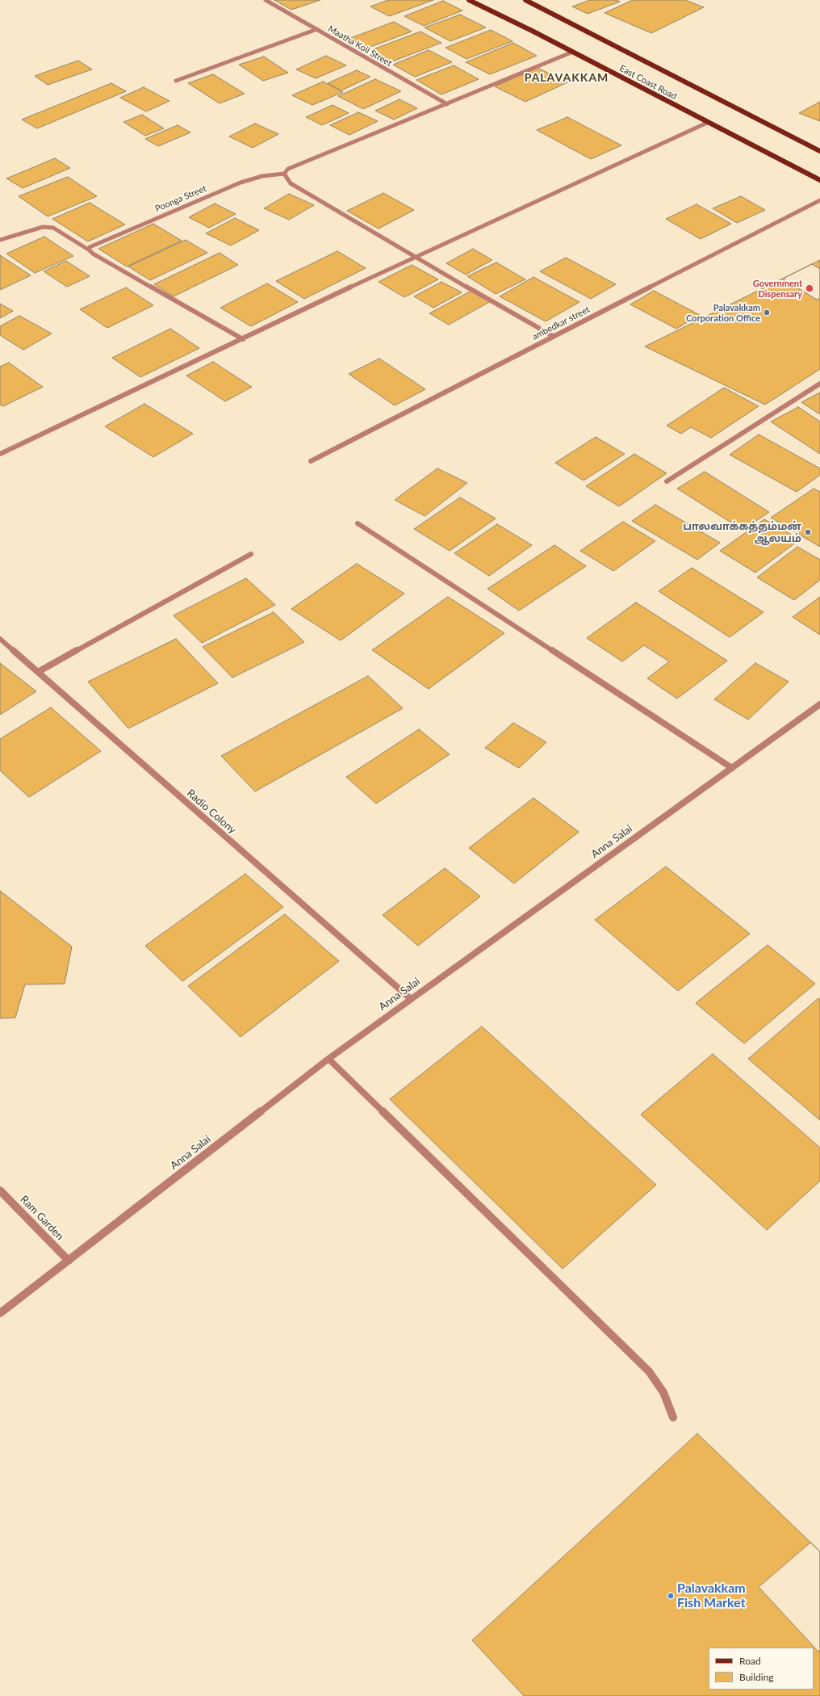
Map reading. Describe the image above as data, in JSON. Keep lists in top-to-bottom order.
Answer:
{
  "streets": {
    "main road": ["East Coast Road"],
    "street": [
      "Maatha Koil Street",
      "Poonga Street",
      "ambedkar street",
      "Radio Colony",
      "Anna Salai",
      "Ram Garden"
    ]
  },
  "crossings": [
    ["Maatha Koil Street", "Poonga Street"],
    ["East Coast Road", "Poonga Street"],
    ["Radio Colony", "Anna Salai"],
    ["Anna Salai", "Ram Garden"]
  ],
  "districts": ["PALAVAKKAM"],
  "places": [
    "Government Dispensary",
    "Palavakkam Corporation Office",
    "பாலவாக்கத்தம்மன் ஆலயம்",
    "Palavakkam Fish Market"
  ],
  "legend": ["Road", "Building"]
}
